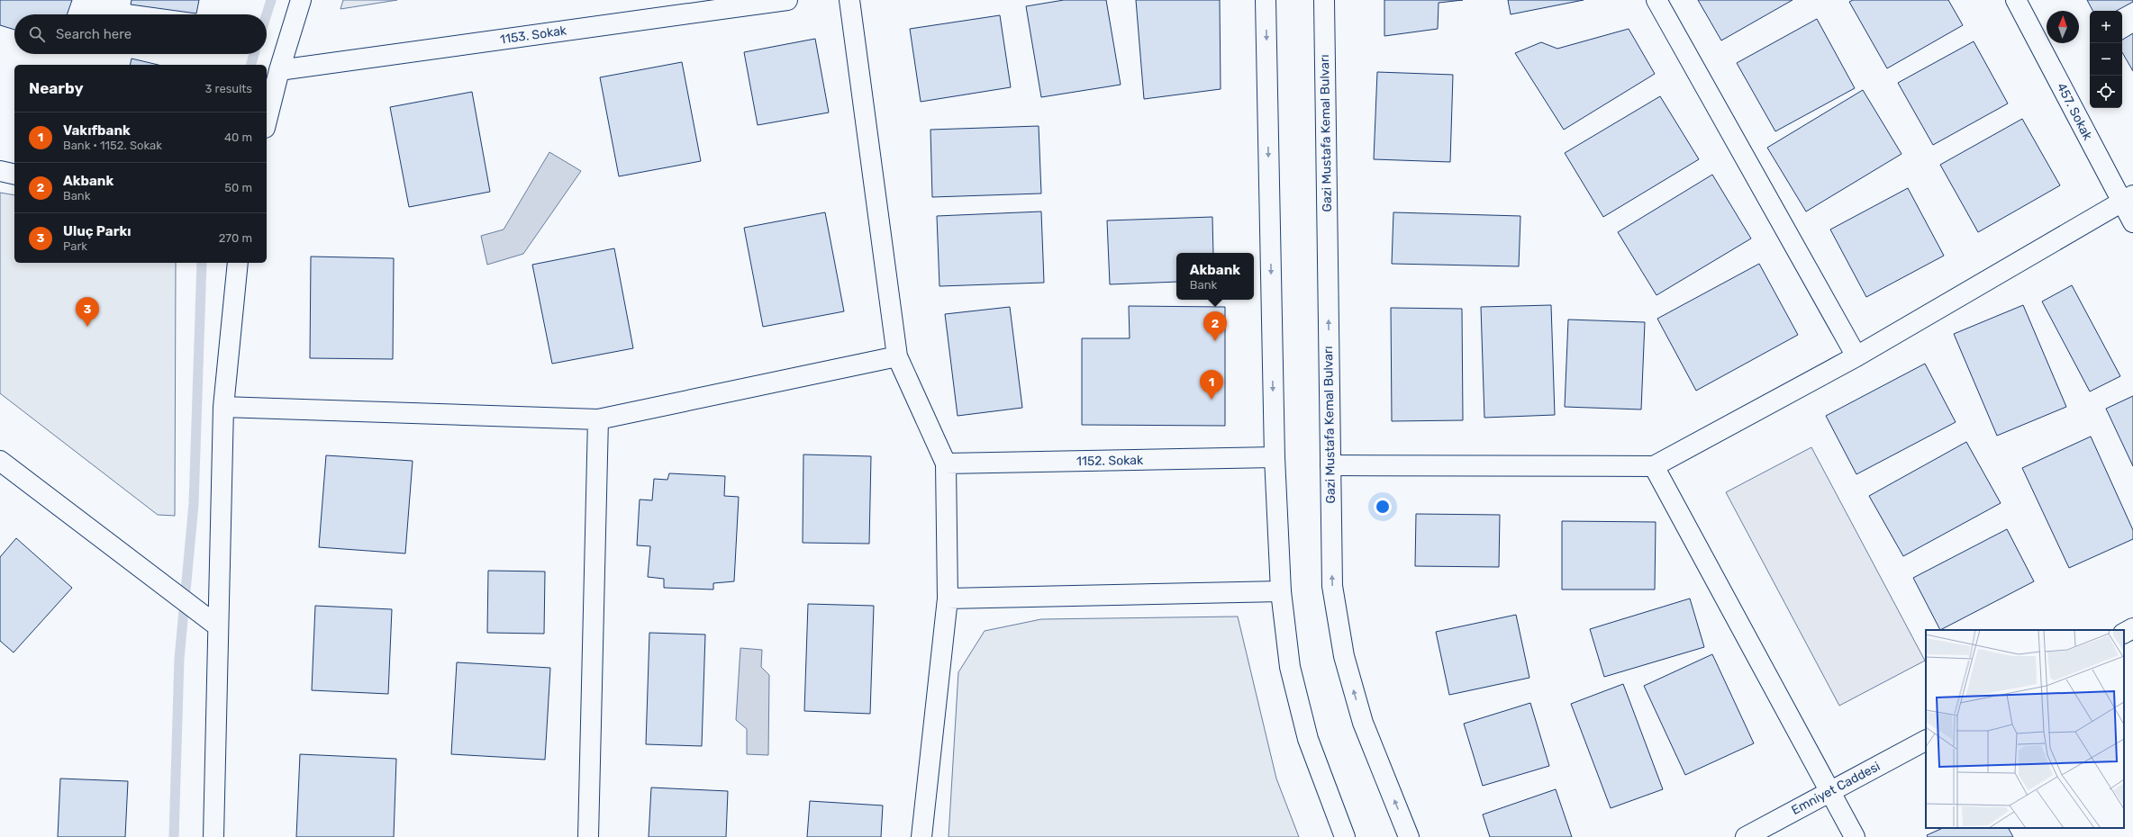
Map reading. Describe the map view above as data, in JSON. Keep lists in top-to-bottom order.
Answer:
{
  "streets": {
    "street": [
      "1153. Sokak",
      "457. Sokak",
      "Gazi Mustafa Kemal Bulvarı",
      "1152. Sokak",
      "Emniyet Caddesi"
    ]
  },
  "north": "top",
  "page": {
    "map_buttons": ["+", "−"],
    "search": "Search here",
    "heading": ["Nearby", "3 results"],
    "list": [
      {
        "mark": "1",
        "name": "Vakıfbank",
        "note": "Bank · 1152. Sokak",
        "value": "40 m"
      },
      {
        "mark": "2",
        "name": "Akbank",
        "note": "Bank",
        "value": "50 m"
      },
      {
        "mark": "3",
        "name": "Uluç Parkı",
        "note": "Park",
        "value": "270 m"
      }
    ],
    "popup": ["Akbank", "Bank"],
    "pins": ["3", "2", "1"]
  }
}
